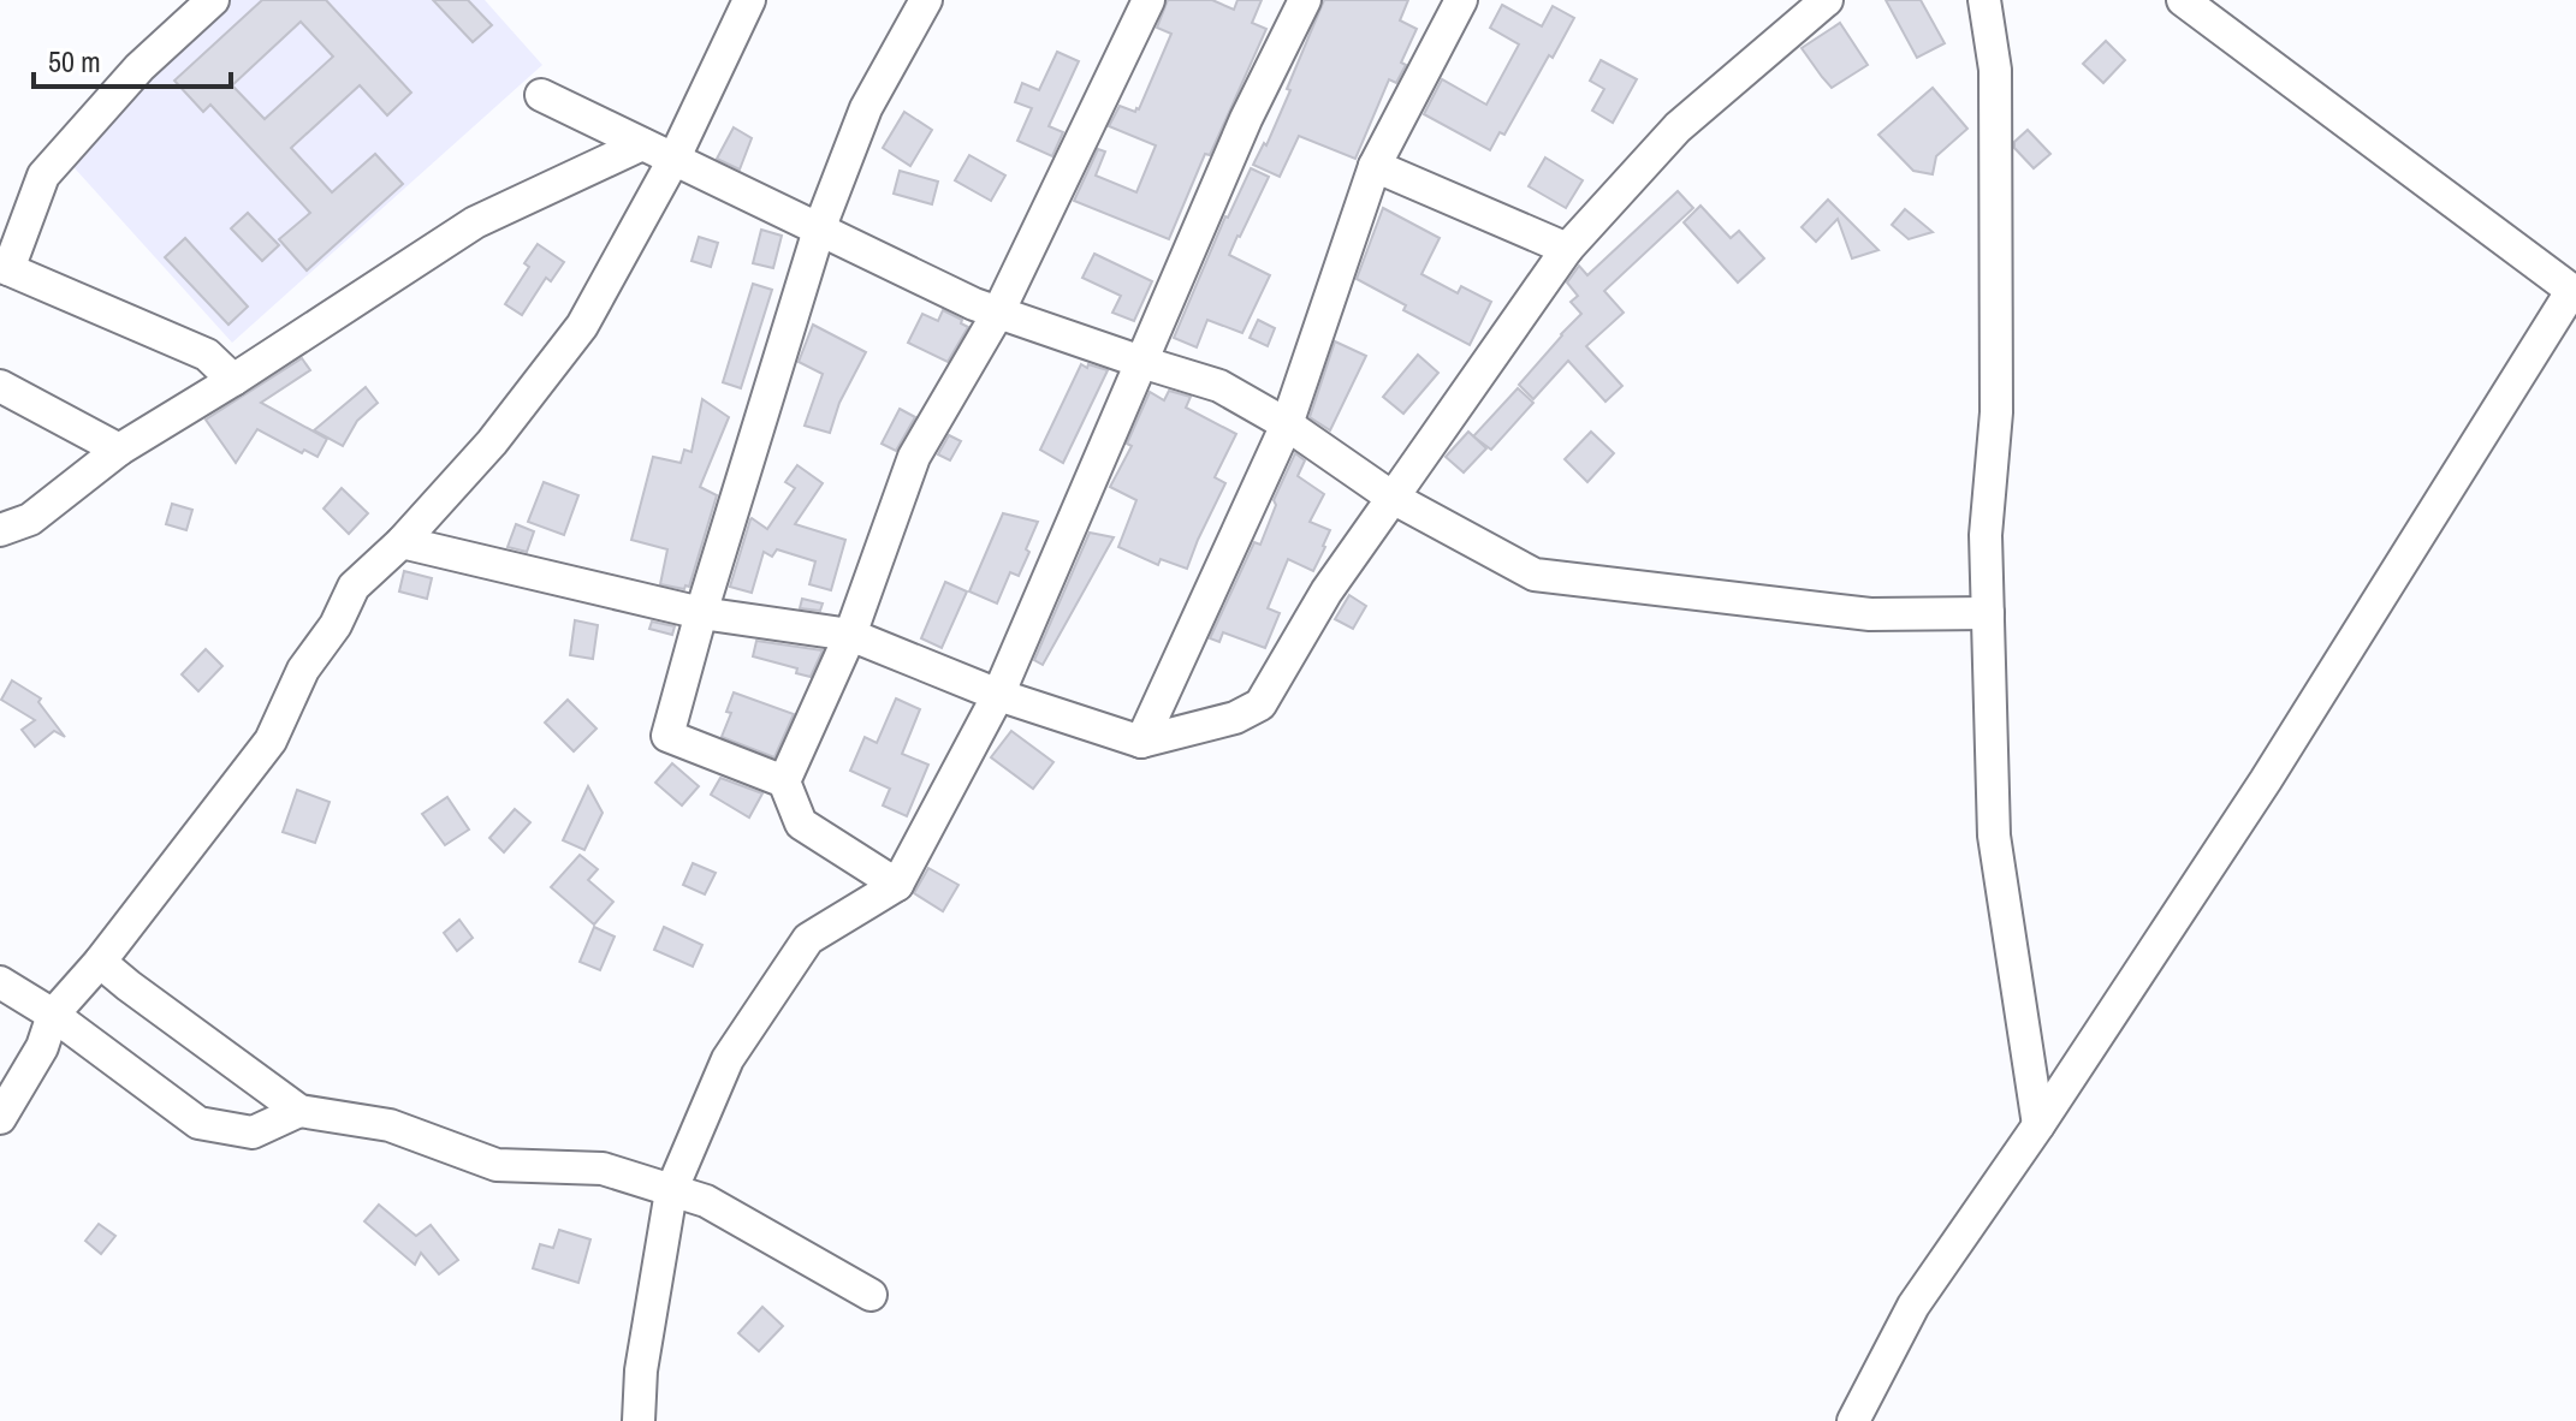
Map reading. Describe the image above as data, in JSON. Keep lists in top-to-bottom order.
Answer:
{
  "scale_bar": "50 m"
}
